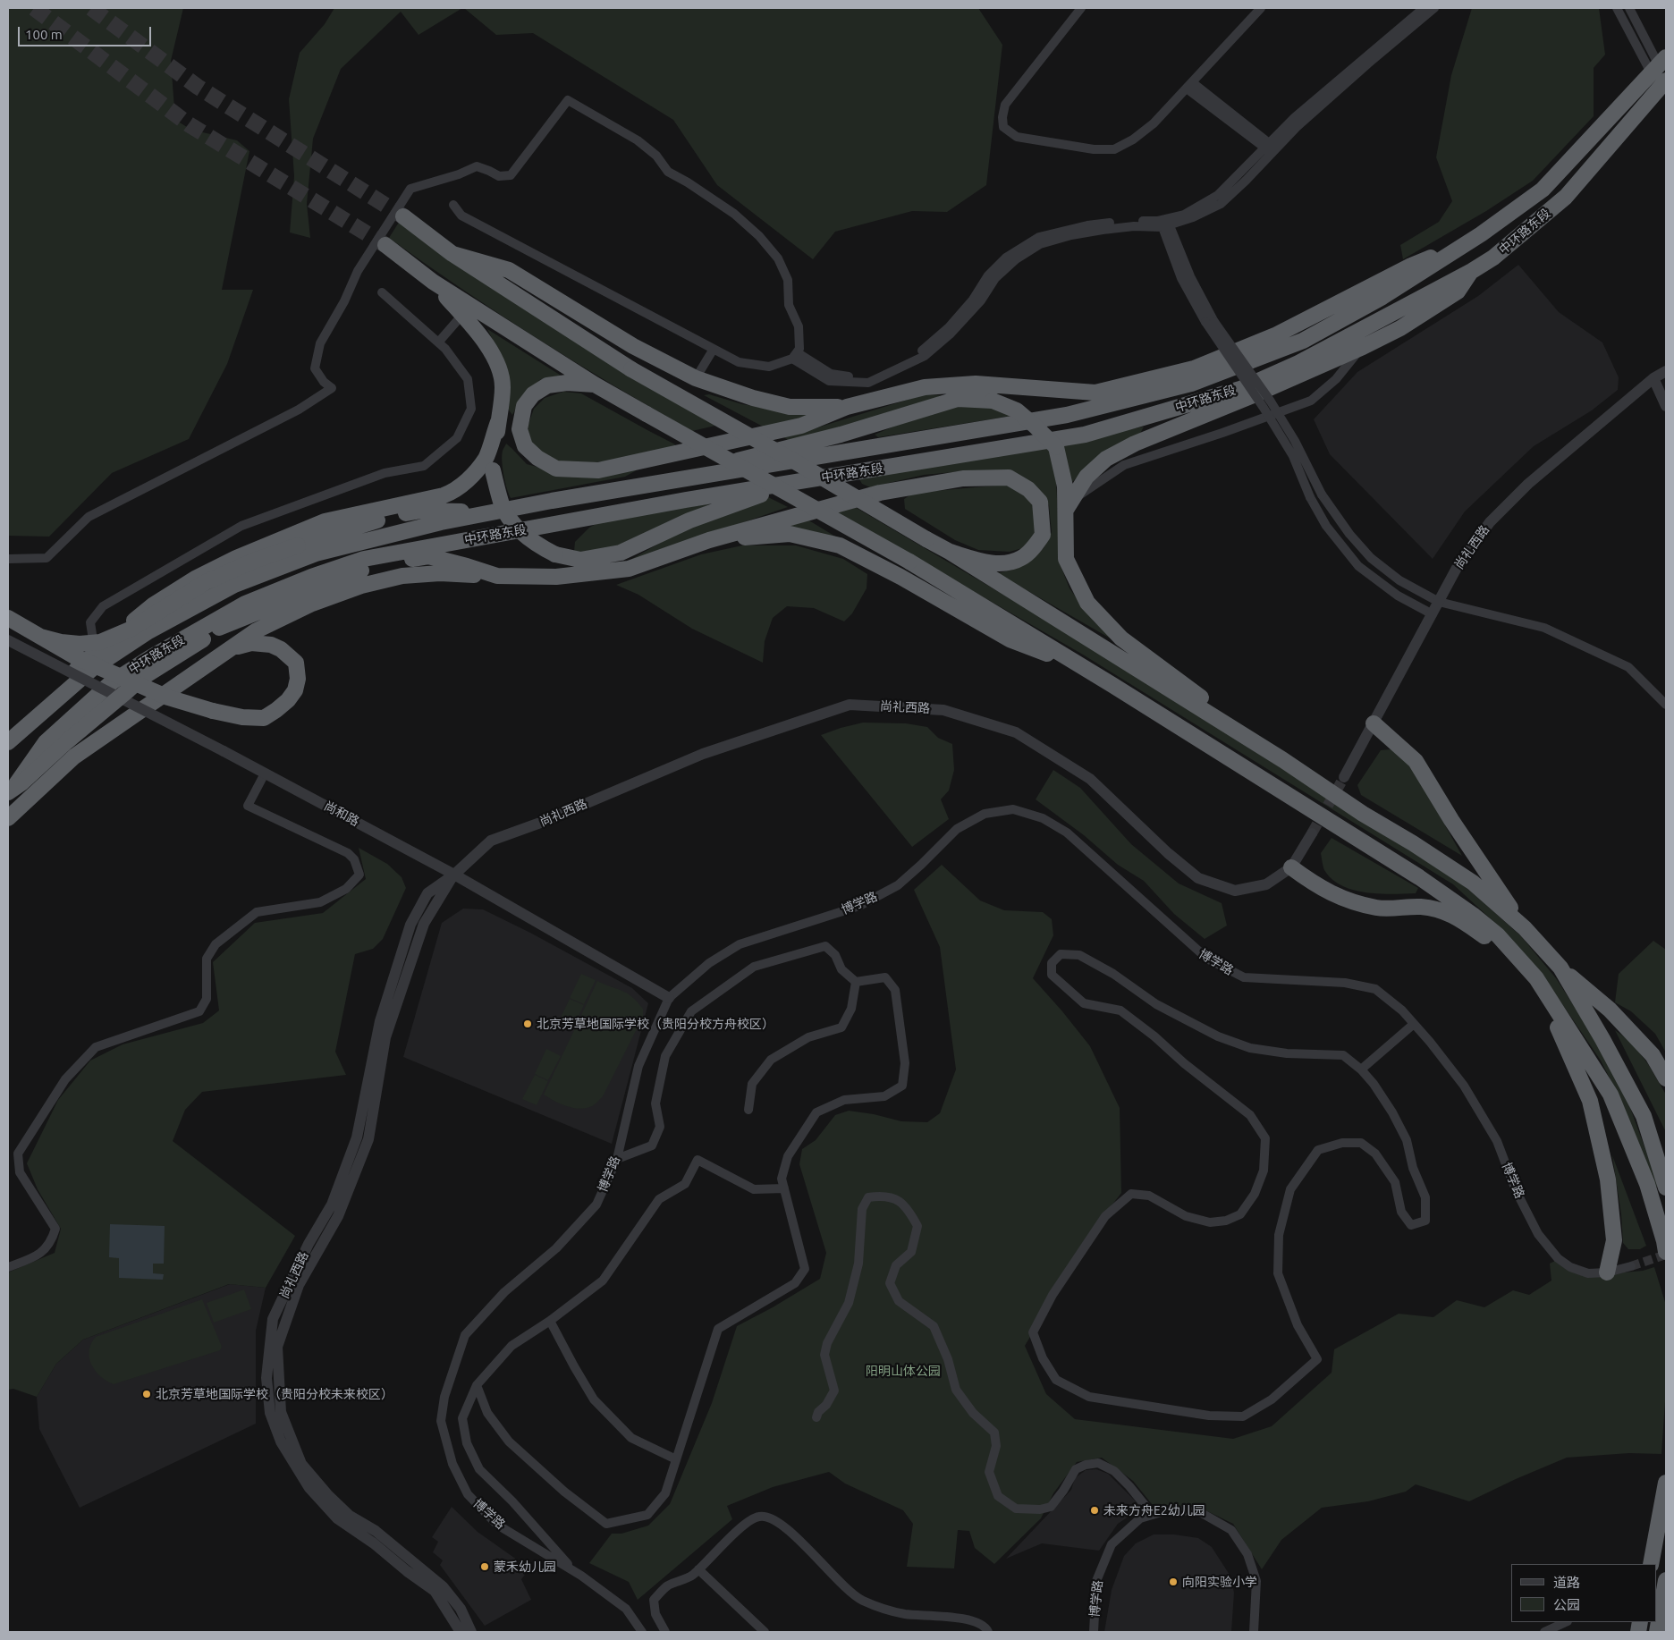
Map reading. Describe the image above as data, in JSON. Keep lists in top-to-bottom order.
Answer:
{
  "streets": {
    "highway": ["中环路东段"],
    "street": ["尚礼西路", "尚和路", "博学路"]
  },
  "crossings": [
    ["尚礼西路", "尚和路"],
    ["尚和路", "博学路"]
  ],
  "parks": ["阳明山体公园"],
  "places": [
    "北京芳草地国际学校（贵阳分校方舟校区）",
    "北京芳草地国际学校（贵阳分校未来校区）",
    "未来方舟E2幼儿园",
    "蒙禾幼儿园",
    "向阳实验小学"
  ],
  "legend": ["道路", "公园"],
  "scale_bar": "100 m"
}
